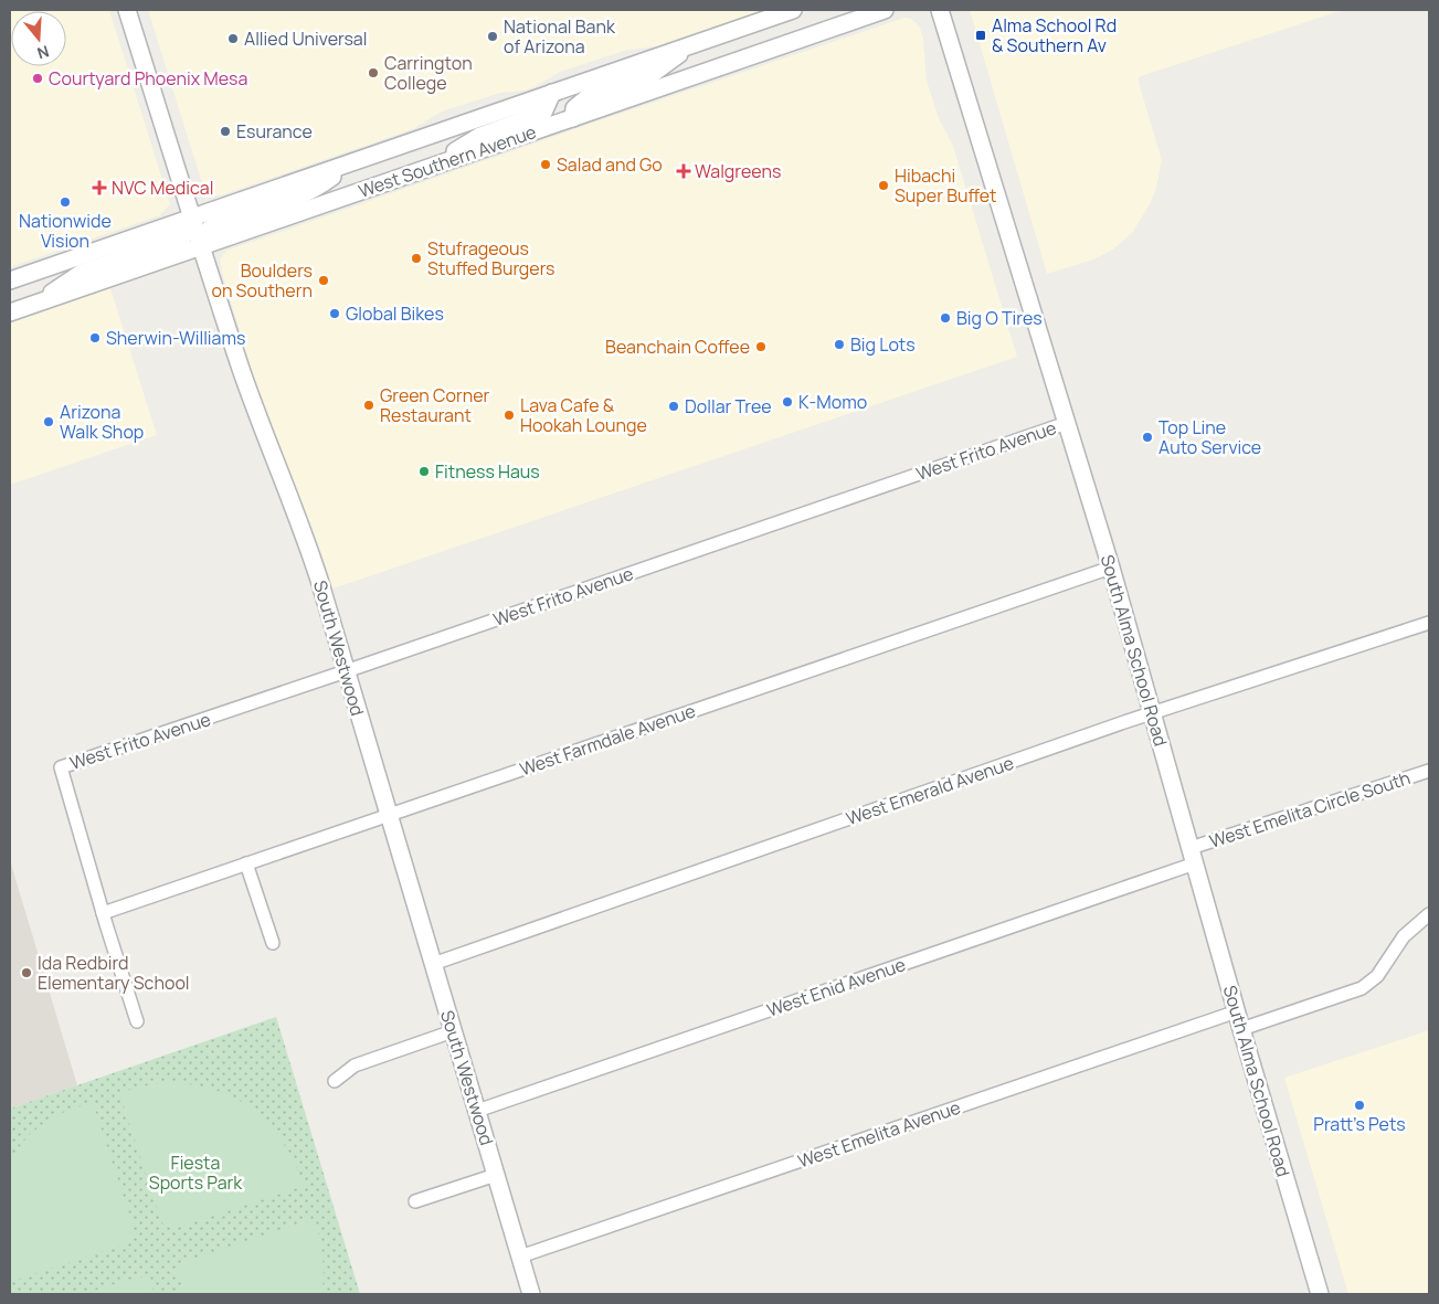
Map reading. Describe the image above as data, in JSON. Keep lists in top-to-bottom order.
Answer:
{
  "streets": {
    "main road": ["West Southern Avenue", "South Westwood", "South Alma School Road"],
    "street": [
      "West Frito Avenue",
      "West Farmdale Avenue",
      "West Emerald Avenue",
      "West Emelita Circle South",
      "West Enid Avenue",
      "West Emelita Avenue"
    ]
  },
  "crossings": [
    ["West Southern Avenue", "South Westwood"],
    ["West Frito Avenue", "South Westwood"],
    ["West Frito Avenue", "South Alma School Road"],
    ["West Frito Avenue", "West Farmdale Avenue"],
    ["South Westwood", "West Farmdale Avenue"],
    ["South Westwood", "West Emerald Avenue"],
    ["South Westwood", "West Enid Avenue"],
    ["South Westwood", "West Emelita Avenue"],
    ["South Alma School Road", "West Farmdale Avenue"],
    ["South Alma School Road", "West Emerald Avenue"],
    ["South Alma School Road", "West Emelita Circle South"],
    ["South Alma School Road", "West Enid Avenue"],
    ["South Alma School Road", "West Emelita Avenue"],
    ["West Emelita Circle South", "West Enid Avenue"]
  ],
  "parks": ["Fiesta Sports Park"],
  "places": {
    "transit": ["Alma School Rd & Southern Av"],
    "other": [
      "National Bank of Arizona",
      "Allied Universal",
      "Carrington College",
      "Courtyard Phoenix Mesa",
      "Esurance",
      "Salad and Go",
      "Hibachi Super Buffet",
      "Nationwide Vision",
      "Stufrageous Stuffed Burgers",
      "Boulders on Southern",
      "Global Bikes",
      "Big O Tires",
      "Sherwin-Williams",
      "Big Lots",
      "Beanchain Coffee",
      "K-Momo",
      "Green Corner Restaurant",
      "Dollar Tree",
      "Lava Cafe & Hookah Lounge",
      "Arizona Walk Shop",
      "Top Line Auto Service",
      "Fitness Haus",
      "Ida Redbird Elementary School",
      "Pratt’s Pets"
    ],
    "health": ["Walgreens", "NVC Medical"]
  },
  "north": "bottom"
}
